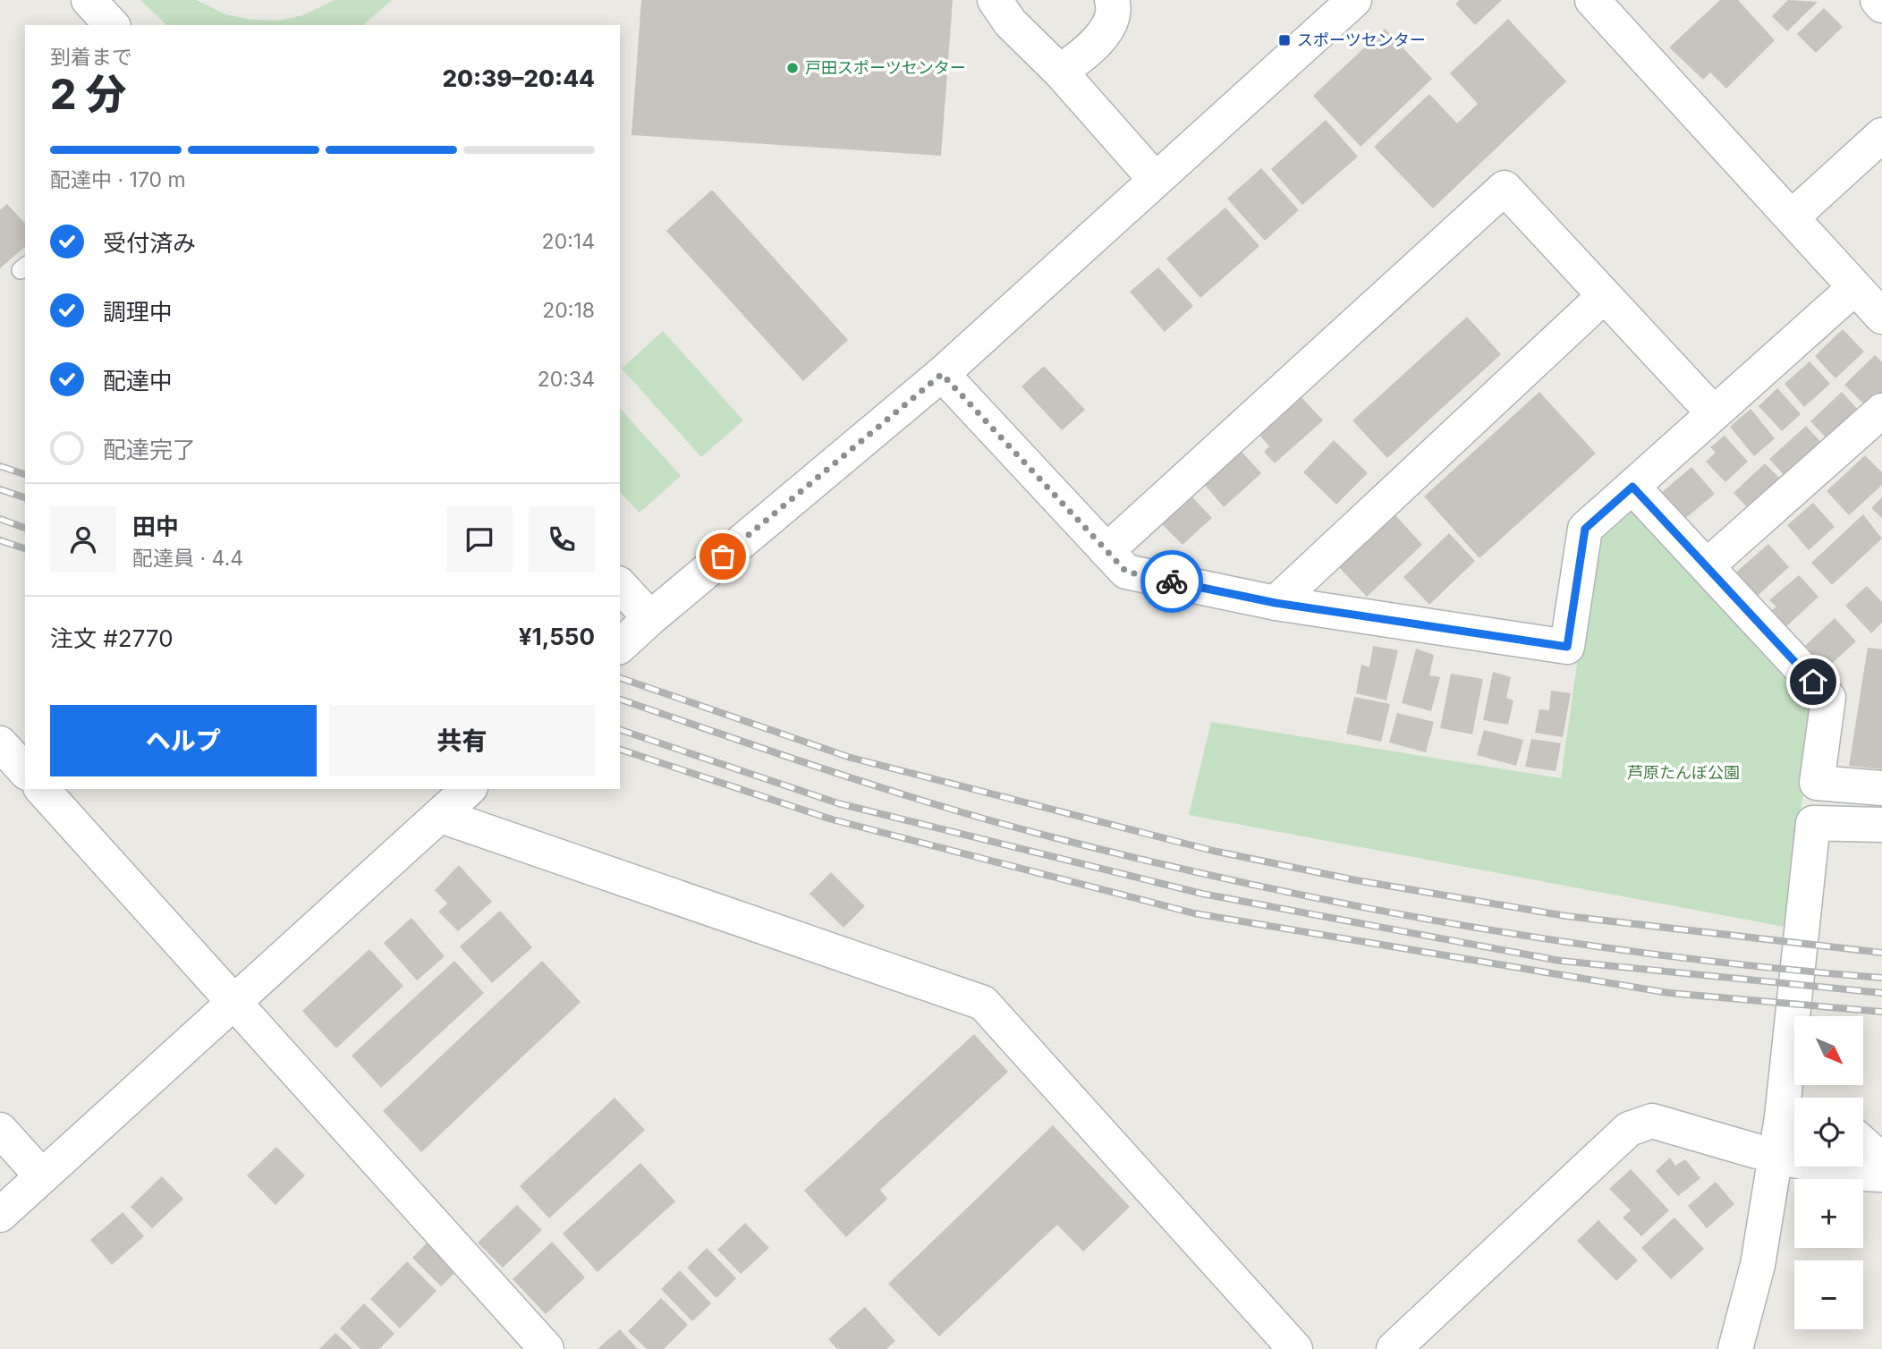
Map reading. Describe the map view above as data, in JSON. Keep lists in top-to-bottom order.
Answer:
{
  "parks": ["芦原たんぼ公園"],
  "places": {
    "transit": ["スポーツセンター"],
    "other": ["戸田スポーツセンター"]
  },
  "north": "bottom right",
  "page": {
    "heading": ["2 分", "到着まで", "20:39–20:44"],
    "panel": [
      "田中",
      "配達員 · 4.4",
      "注文 #2770",
      "¥1,550"
    ],
    "bar": "配達中 · 170 m",
    "list": [
      ["受付済み", "20:14"],
      ["調理中", "20:18"],
      ["配達中", "20:34"],
      "配達完了"
    ],
    "buttons": ["ヘルプ", "共有"],
    "map_buttons": ["+", "−"]
  }
}
